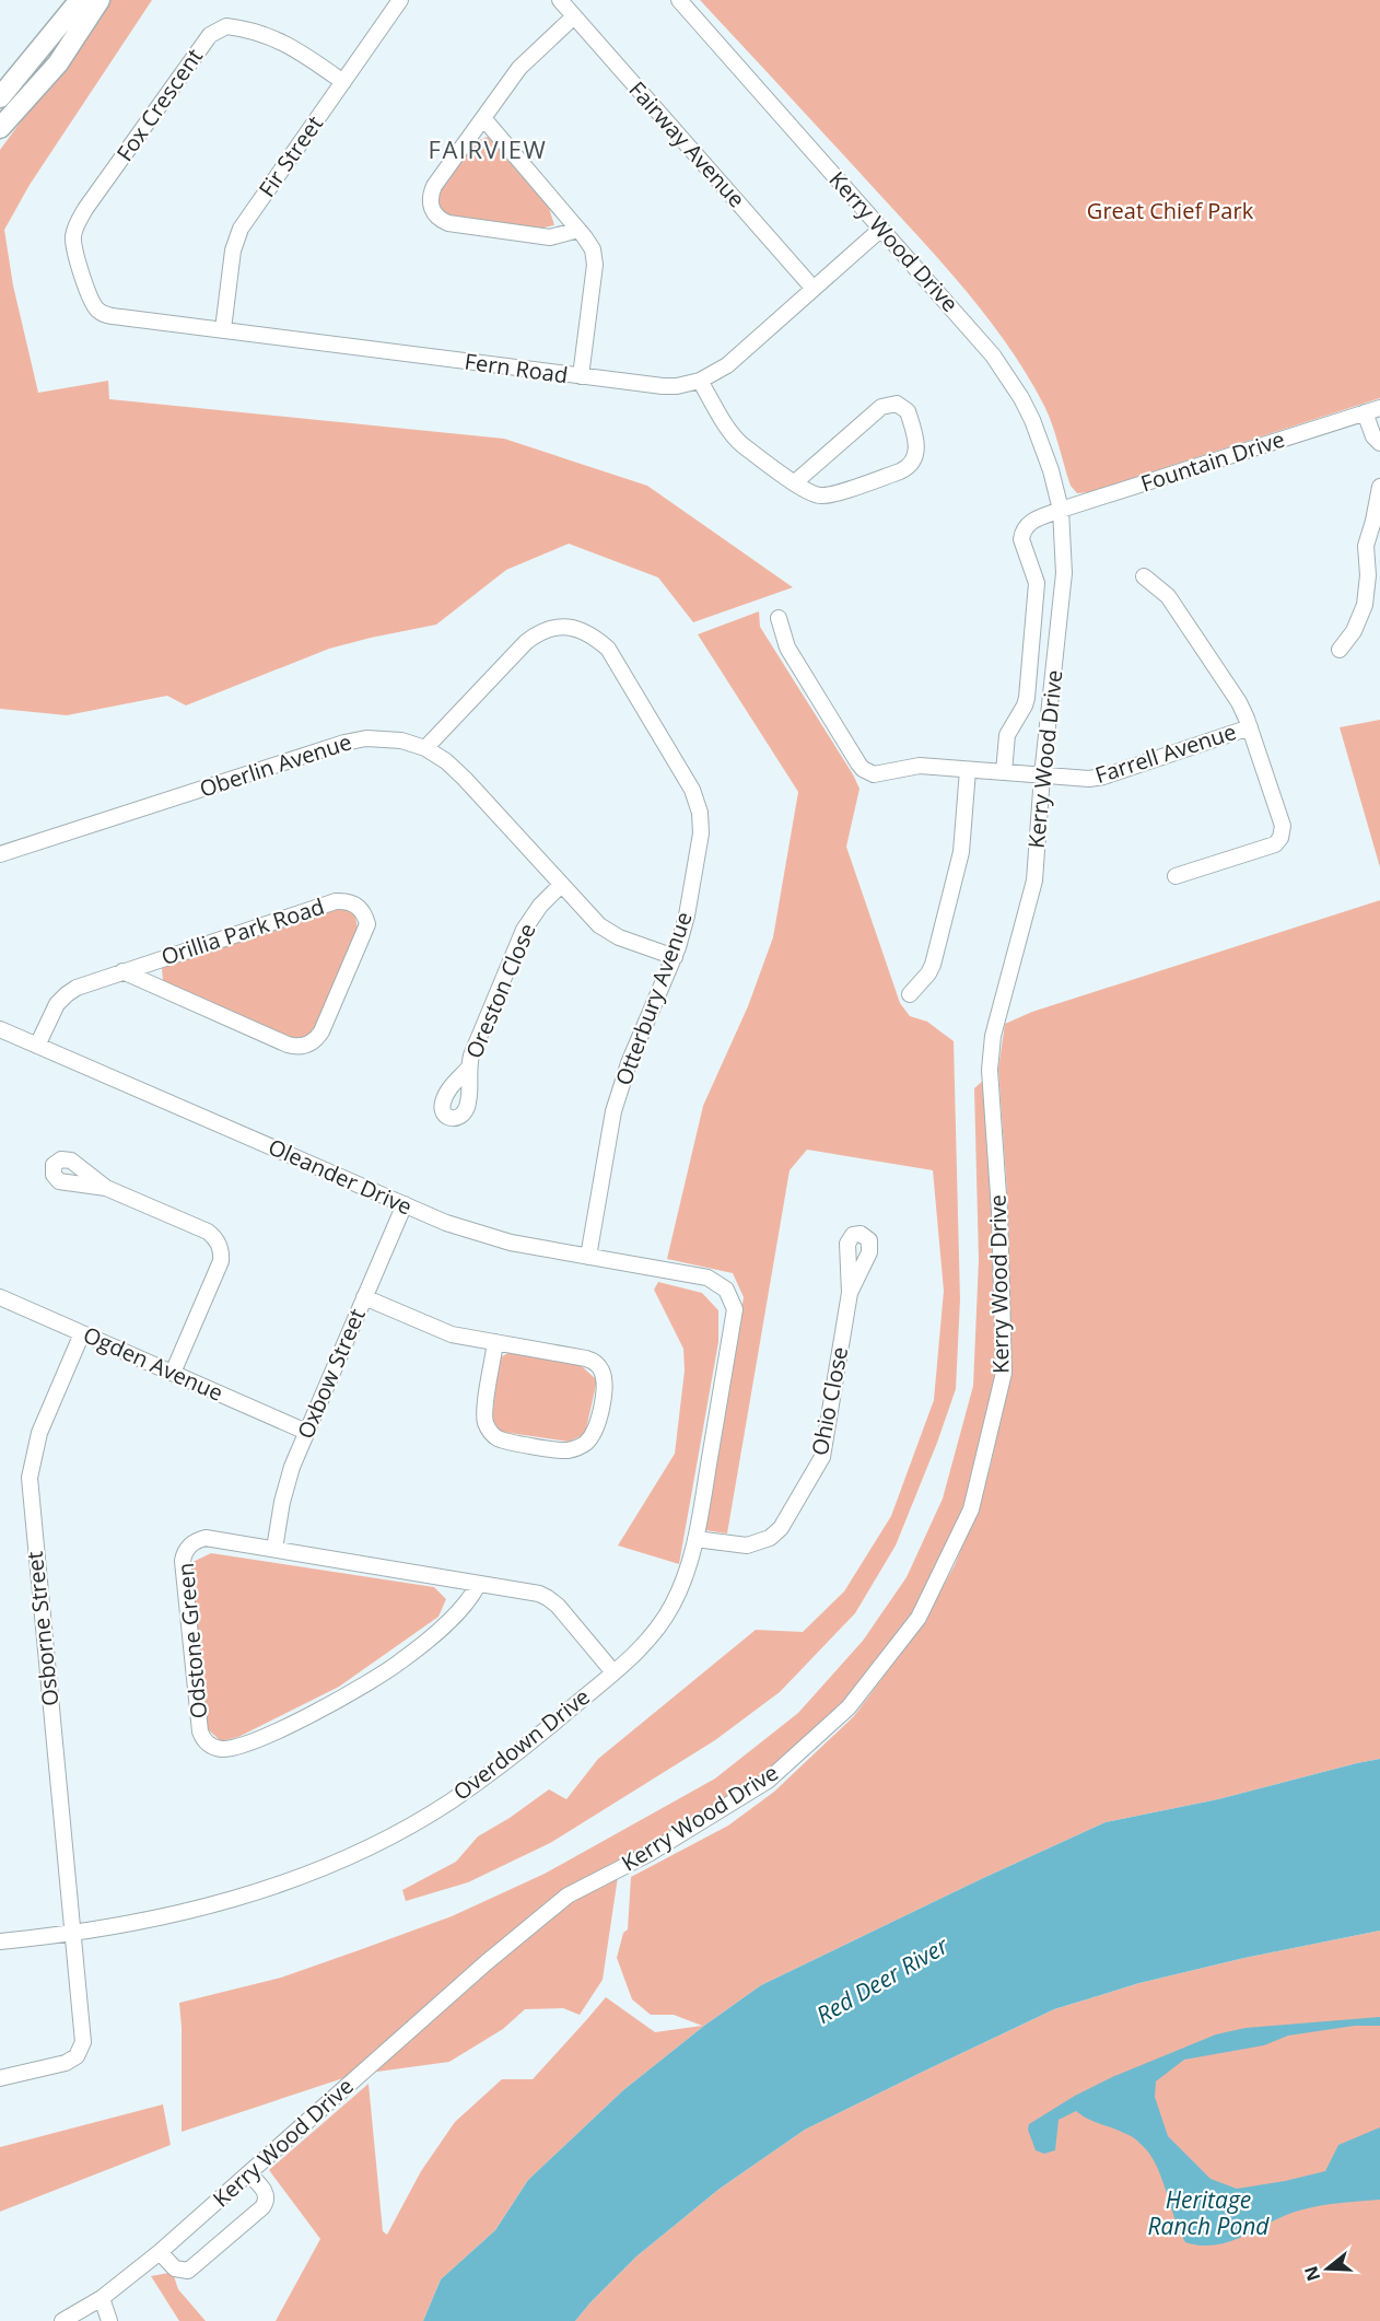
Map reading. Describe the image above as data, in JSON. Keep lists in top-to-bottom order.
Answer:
{
  "streets": {
    "street": [
      "Fox Crescent",
      "Fairway Avenue",
      "Fir Street",
      "Kerry Wood Drive",
      "Fern Road",
      "Fountain Drive",
      "Farrell Avenue",
      "Oberlin Avenue",
      "Orillia Park Road",
      "Oreston Close",
      "Otterbury Avenue",
      "Oleander Drive",
      "Ogden Avenue",
      "Oxbow Street",
      "Ohio Close",
      "Osborne Street",
      "Odstone Green",
      "Overdown Drive"
    ]
  },
  "crossings": [
    ["Fox Crescent", "Fir Street"],
    ["Fox Crescent", "Fern Road"],
    ["Fairway Avenue", "Fern Road"],
    ["Fir Street", "Fern Road"],
    ["Kerry Wood Drive", "Fern Road"],
    ["Kerry Wood Drive", "Fountain Drive"],
    ["Kerry Wood Drive", "Farrell Avenue"],
    ["Fountain Drive", "Farrell Avenue"],
    ["Oberlin Avenue", "Oreston Close"],
    ["Oberlin Avenue", "Otterbury Avenue"],
    ["Orillia Park Road", "Oleander Drive"],
    ["Otterbury Avenue", "Oleander Drive"],
    ["Oleander Drive", "Oxbow Street"],
    ["Oleander Drive", "Overdown Drive"],
    ["Ogden Avenue", "Oxbow Street"],
    ["Ogden Avenue", "Osborne Street"],
    ["Oxbow Street", "Odstone Green"],
    ["Ohio Close", "Overdown Drive"],
    ["Osborne Street", "Overdown Drive"],
    ["Odstone Green", "Overdown Drive"]
  ],
  "districts": ["FAIRVIEW"],
  "water": ["Red Deer River", "Heritage Ranch Pond"],
  "parks": ["Great Chief Park"],
  "north": "left"
}
